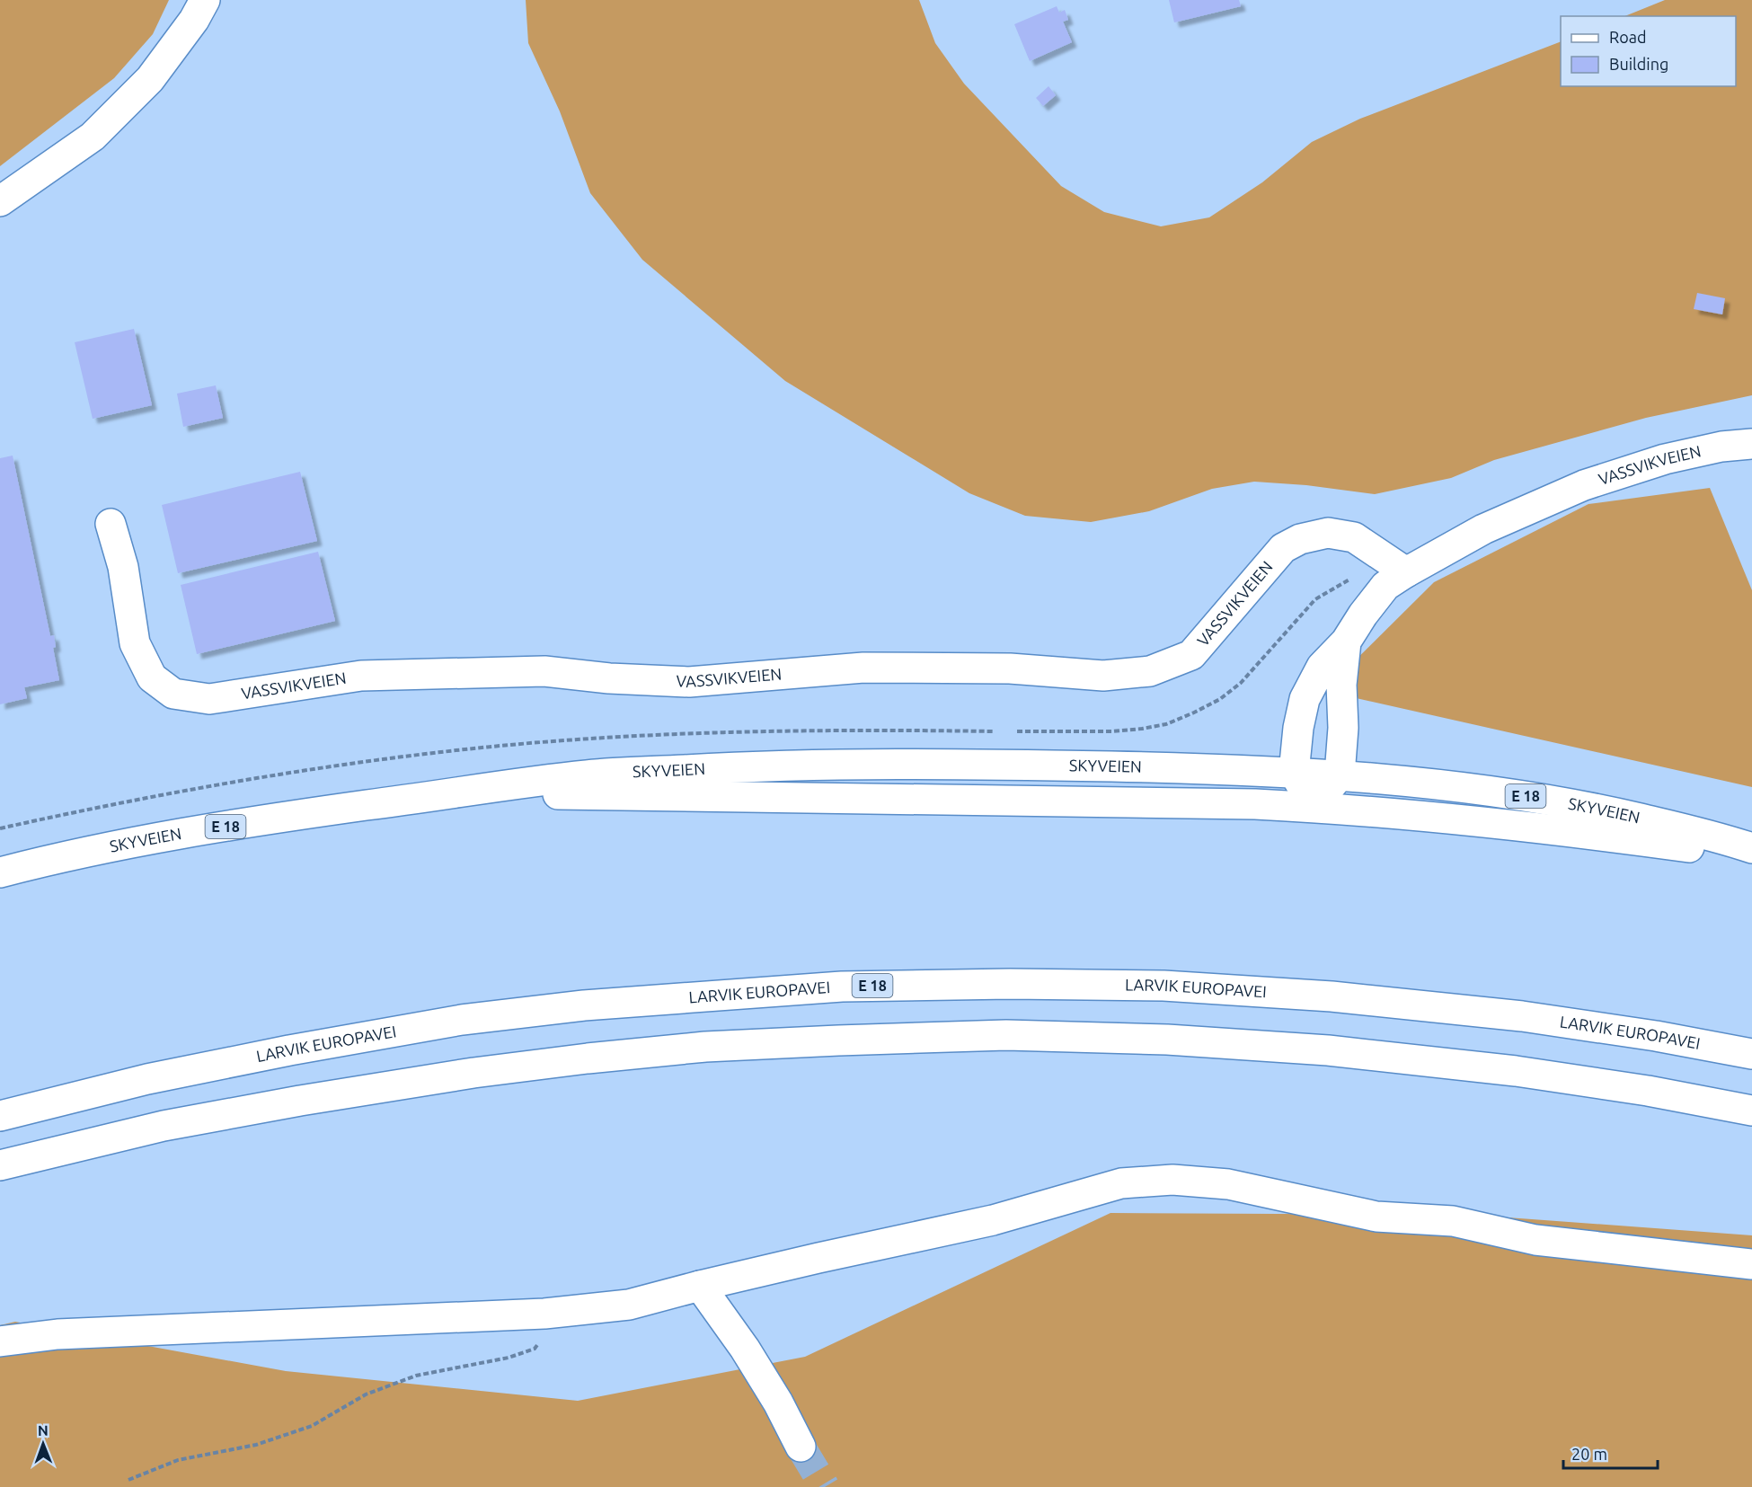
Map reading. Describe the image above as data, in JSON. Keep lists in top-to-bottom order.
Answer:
{
  "streets": {
    "main road": [
      "VASSVIKVEIEN",
      "SKYVEIEN",
      "E 18",
      "LARVIK EUROPAVEI"
    ]
  },
  "crossings": [
    ["VASSVIKVEIEN", "SKYVEIEN"]
  ],
  "legend": ["Road", "Building"],
  "scale_bar": "20 m",
  "north": "top"
}
